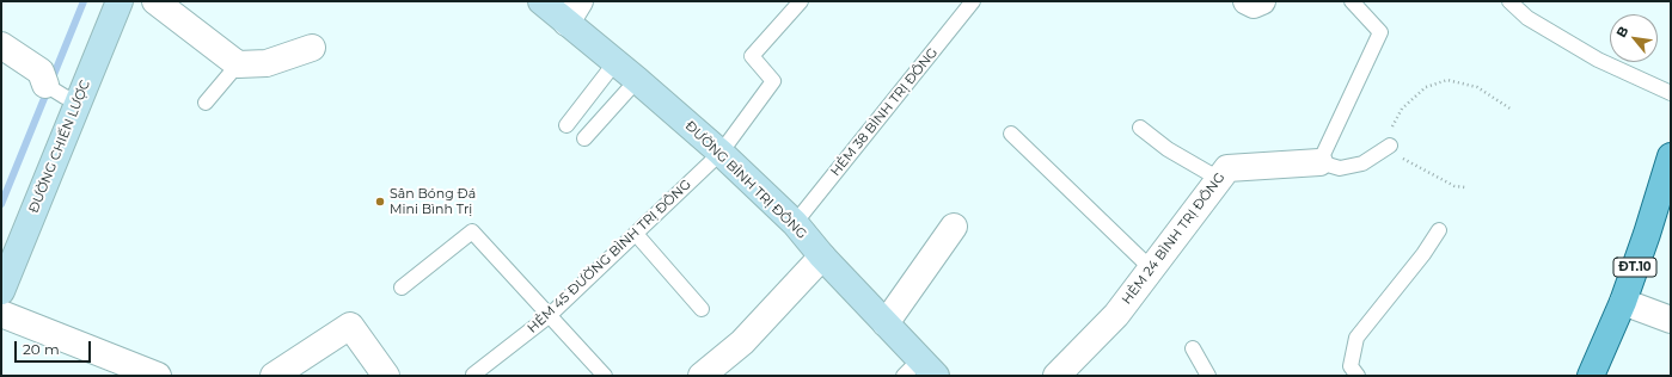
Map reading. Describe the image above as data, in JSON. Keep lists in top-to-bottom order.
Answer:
{
  "streets": {
    "main road": ["ĐT.10"],
    "street": ["ĐƯỜNG CHIẾN LƯỢC", "ĐƯỜNG BÌNH TRỊ ĐÔNG", "HẺM 24 BÌNH TRỊ ĐÔNG"],
    "lane": ["HẺM 38 BÌNH TRỊ ĐÔNG", "HẺM 45 ĐƯỜNG BÌNH TRỊ ĐÔNG"]
  },
  "crossings": [
    ["HẺM 38 BÌNH TRỊ ĐÔNG", "ĐƯỜNG BÌNH TRỊ ĐÔNG"],
    ["ĐƯỜNG BÌNH TRỊ ĐÔNG", "HẺM 45 ĐƯỜNG BÌNH TRỊ ĐÔNG"]
  ],
  "places": ["Sân Bóng Đá Mini Bình Trị"],
  "scale_bar": "20 m",
  "north": "top left"
}
